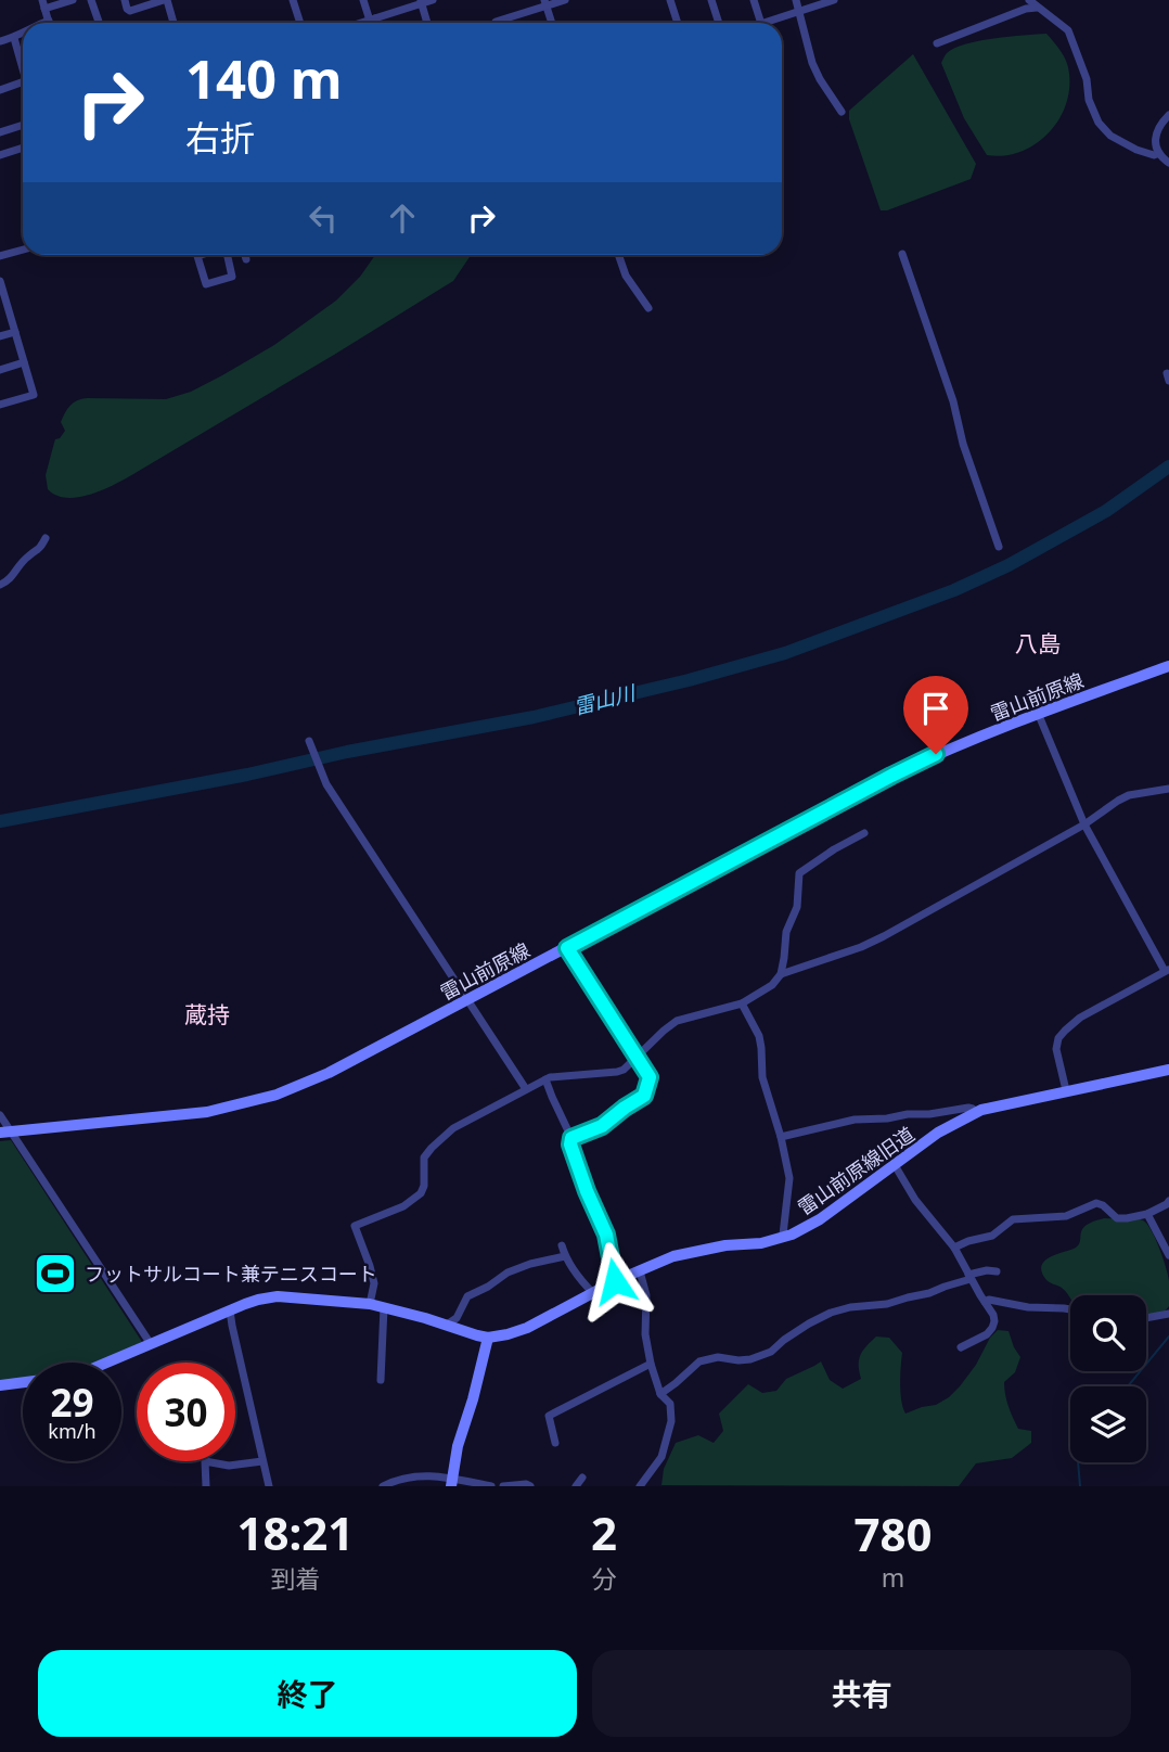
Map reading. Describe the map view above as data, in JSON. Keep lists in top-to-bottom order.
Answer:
{
  "streets": {
    "street": ["雷山前原線", "雷山前原線旧道"]
  },
  "districts": ["八島", "蔵持"],
  "water": ["雷山川"],
  "places": {
    "sports": ["フットサルコート兼テニスコート"]
  },
  "page": {
    "turn": ["140 m", "右折"],
    "speed": "29 km/h",
    "limit": "30",
    "eta": [
      "18:21",
      "到着",
      "2",
      "分",
      "780",
      "m"
    ],
    "buttons": ["終了", "共有"]
  }
}
